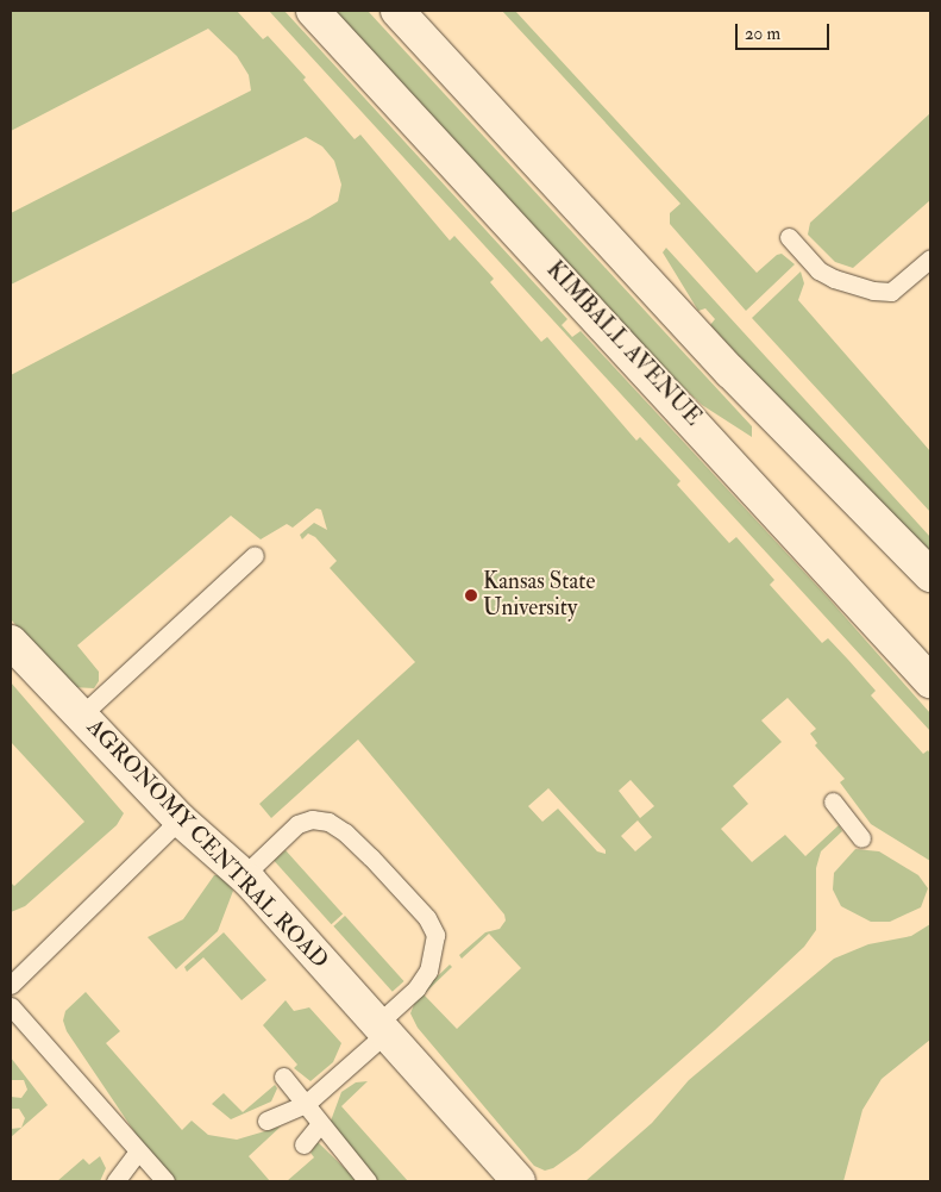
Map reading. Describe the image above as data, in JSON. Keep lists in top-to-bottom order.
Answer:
{
  "streets": {
    "main road": ["KIMBALL AVENUE", "AGRONOMY CENTRAL ROAD"]
  },
  "places": ["Kansas State University"],
  "scale_bar": "20 m"
}
